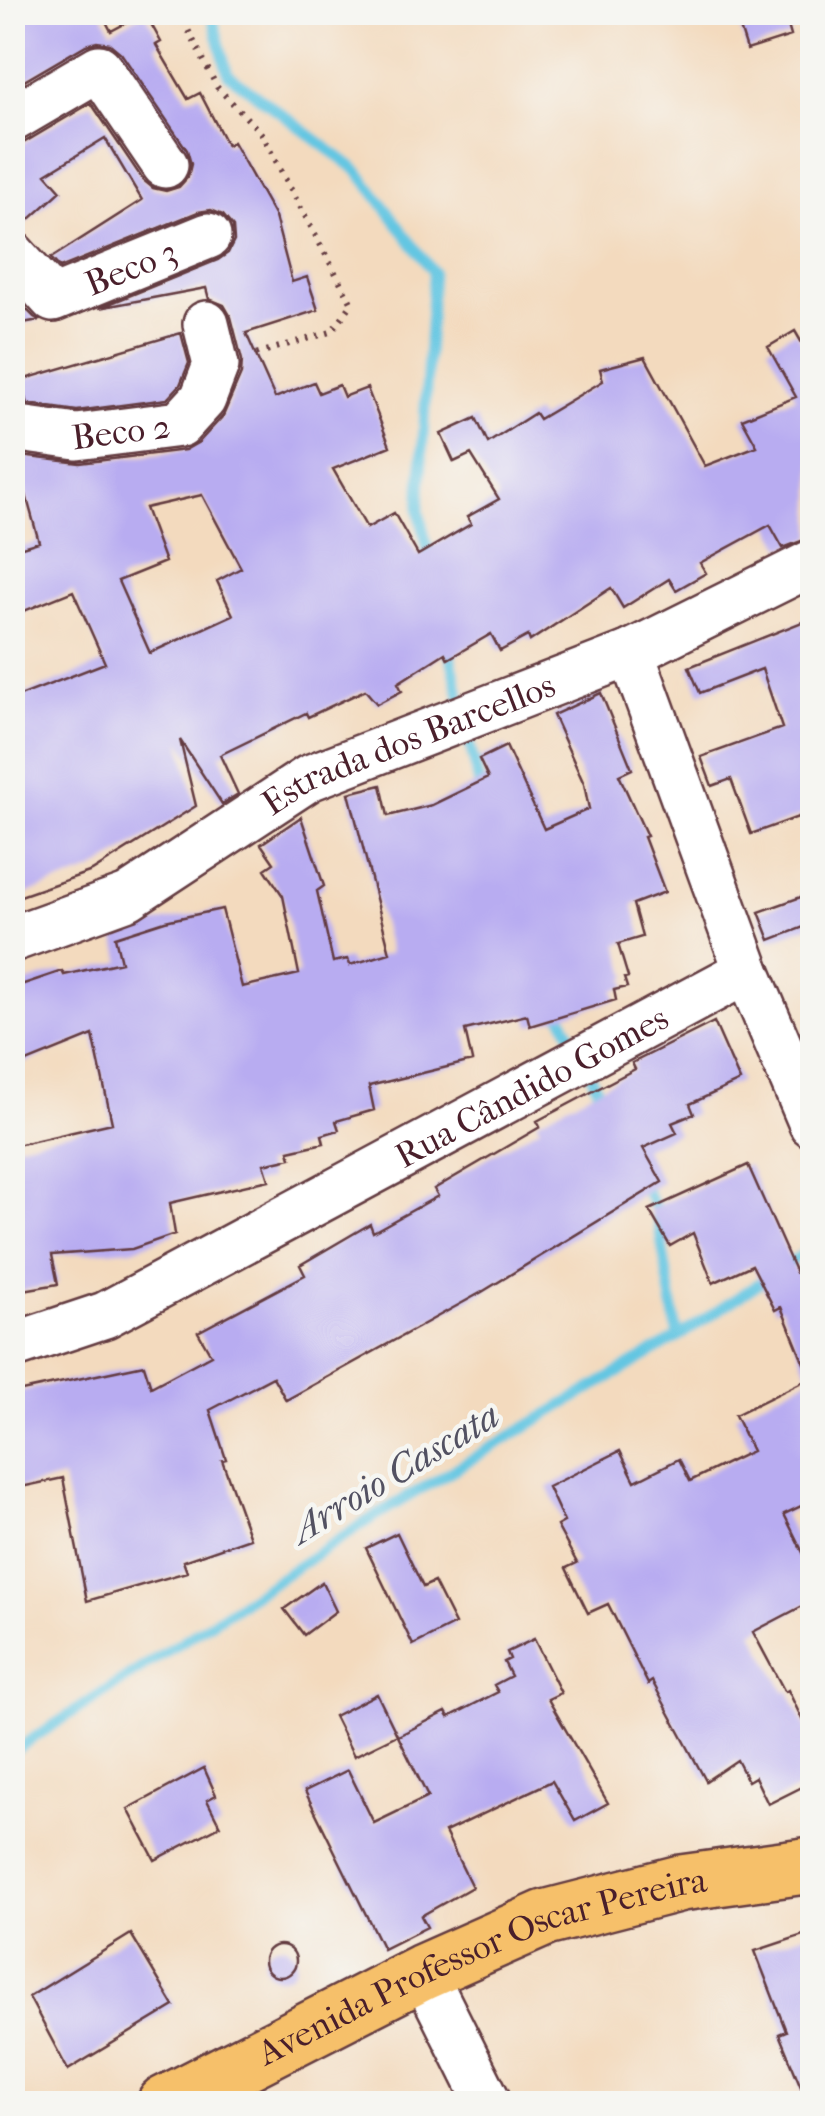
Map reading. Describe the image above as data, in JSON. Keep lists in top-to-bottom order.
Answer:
{
  "streets": {
    "main road": ["Avenida Professor Oscar Pereira"],
    "street": [
      "Beco 3",
      "Beco 2",
      "Estrada dos Barcellos",
      "Rua Cândido Gomes"
    ]
  },
  "water": ["Arroio Cascata"]
}
